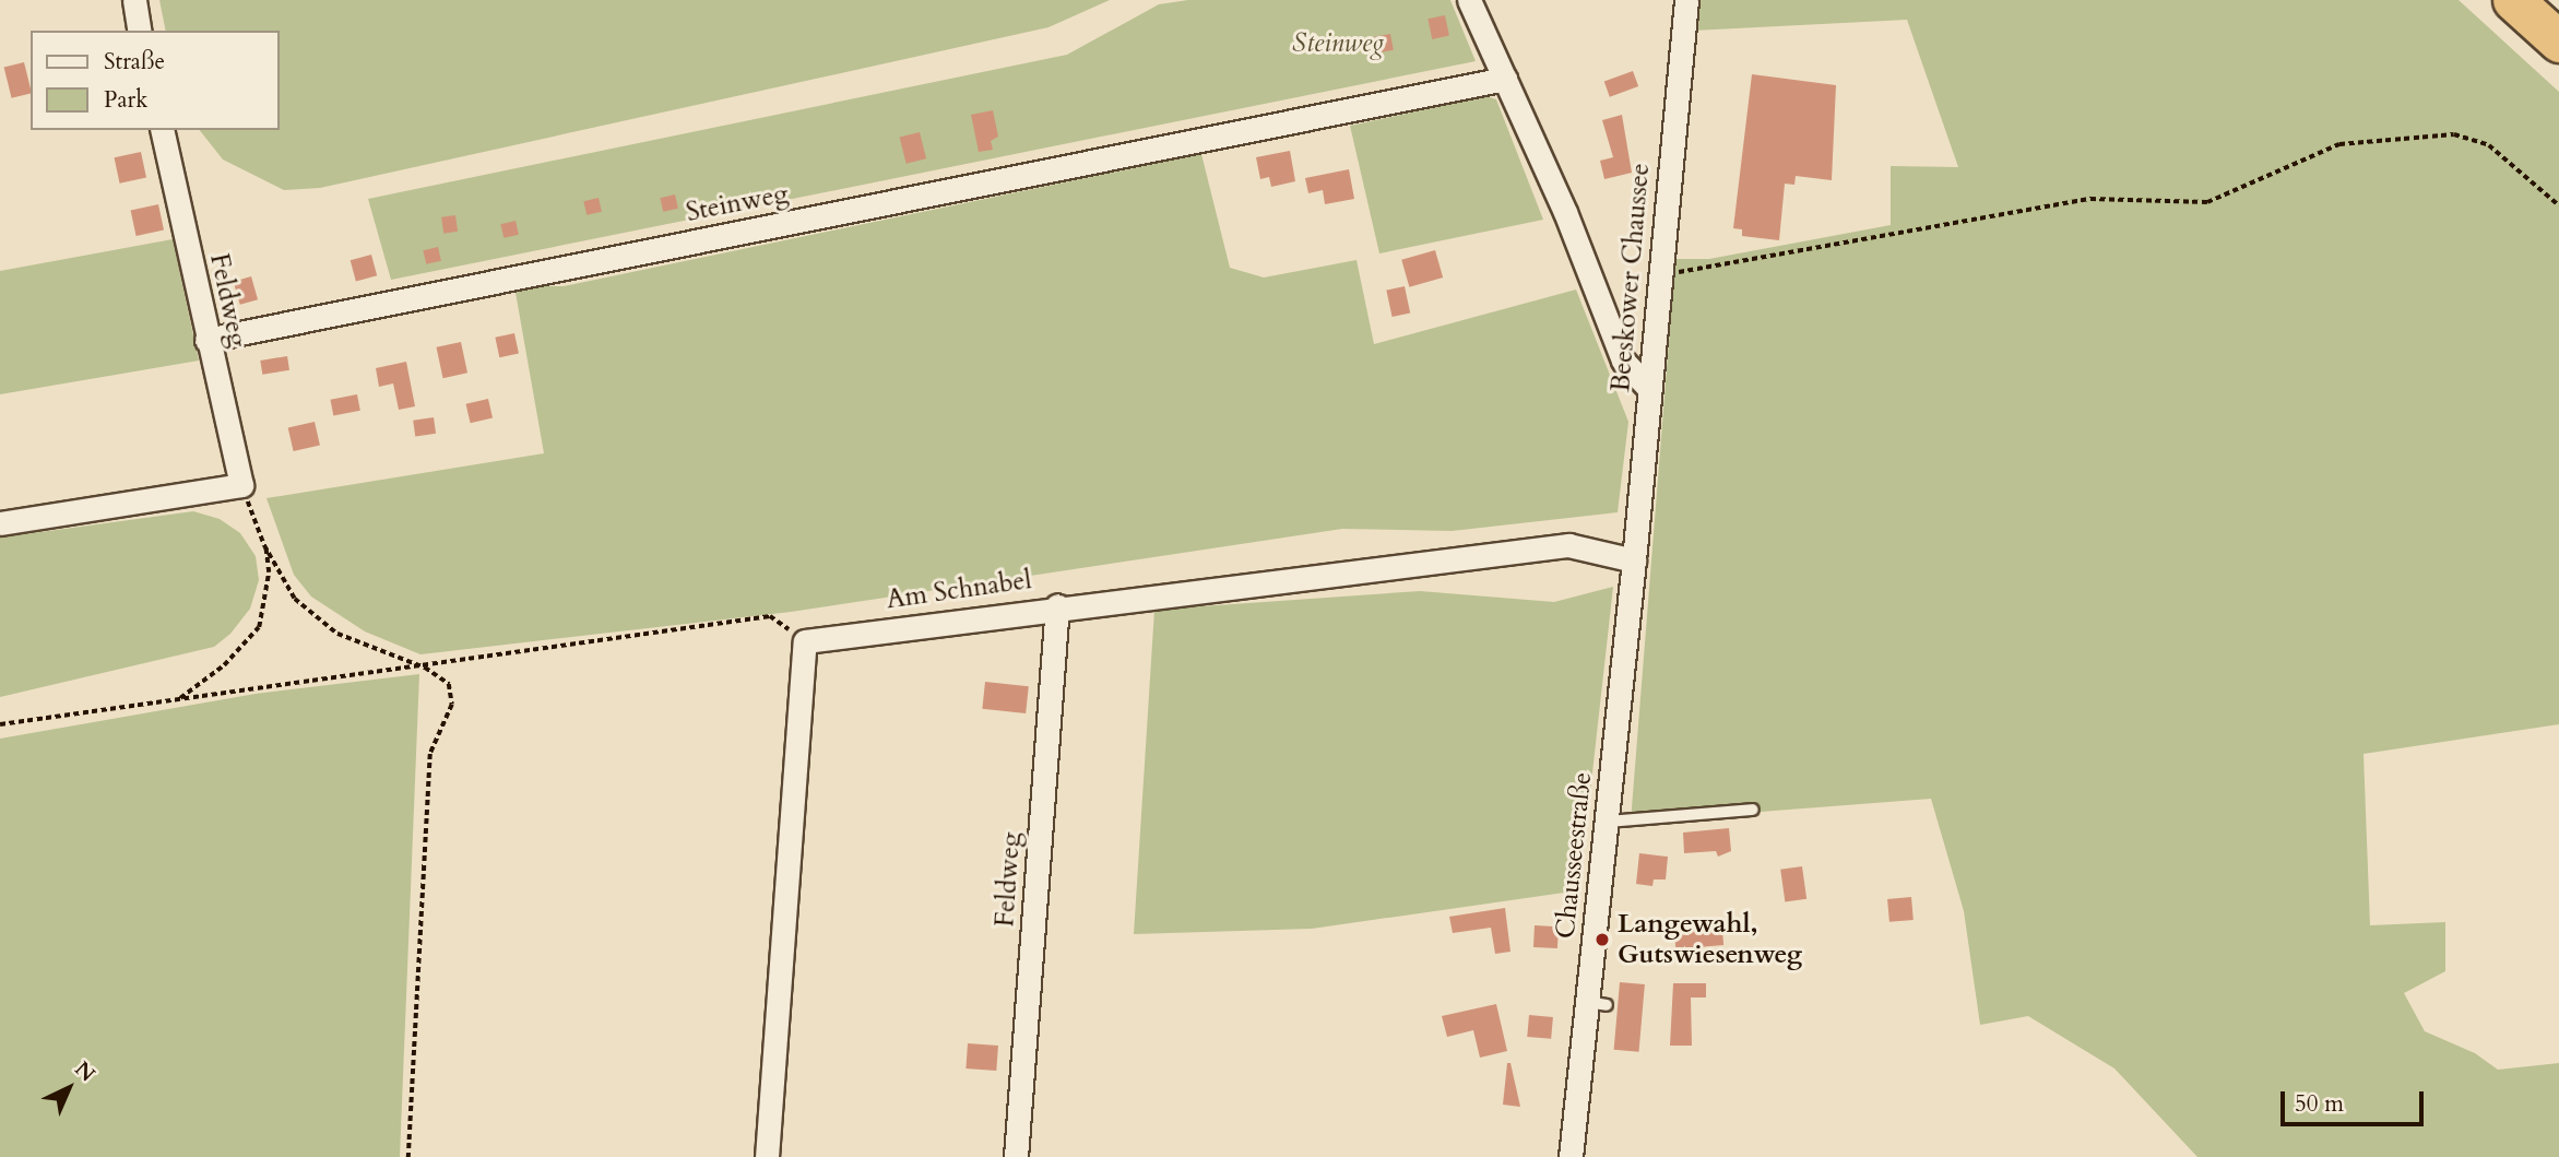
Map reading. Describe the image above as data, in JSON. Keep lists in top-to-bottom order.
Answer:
{
  "streets": {
    "street": [
      "Steinweg",
      "Beeskower Chaussee",
      "Feldweg",
      "Am Schnabel",
      "Chausseestraße"
    ]
  },
  "crossings": [
    ["Steinweg", "Feldweg"],
    ["Beeskower Chaussee", "Am Schnabel"],
    ["Beeskower Chaussee", "Chausseestraße"],
    ["Feldweg", "Am Schnabel"],
    ["Am Schnabel", "Chausseestraße"]
  ],
  "parks": ["Steinweg"],
  "places": ["Langewahl, Gutswiesenweg"],
  "legend": ["Straße", "Park"],
  "scale_bar": "50 m",
  "north": "top right"
}
